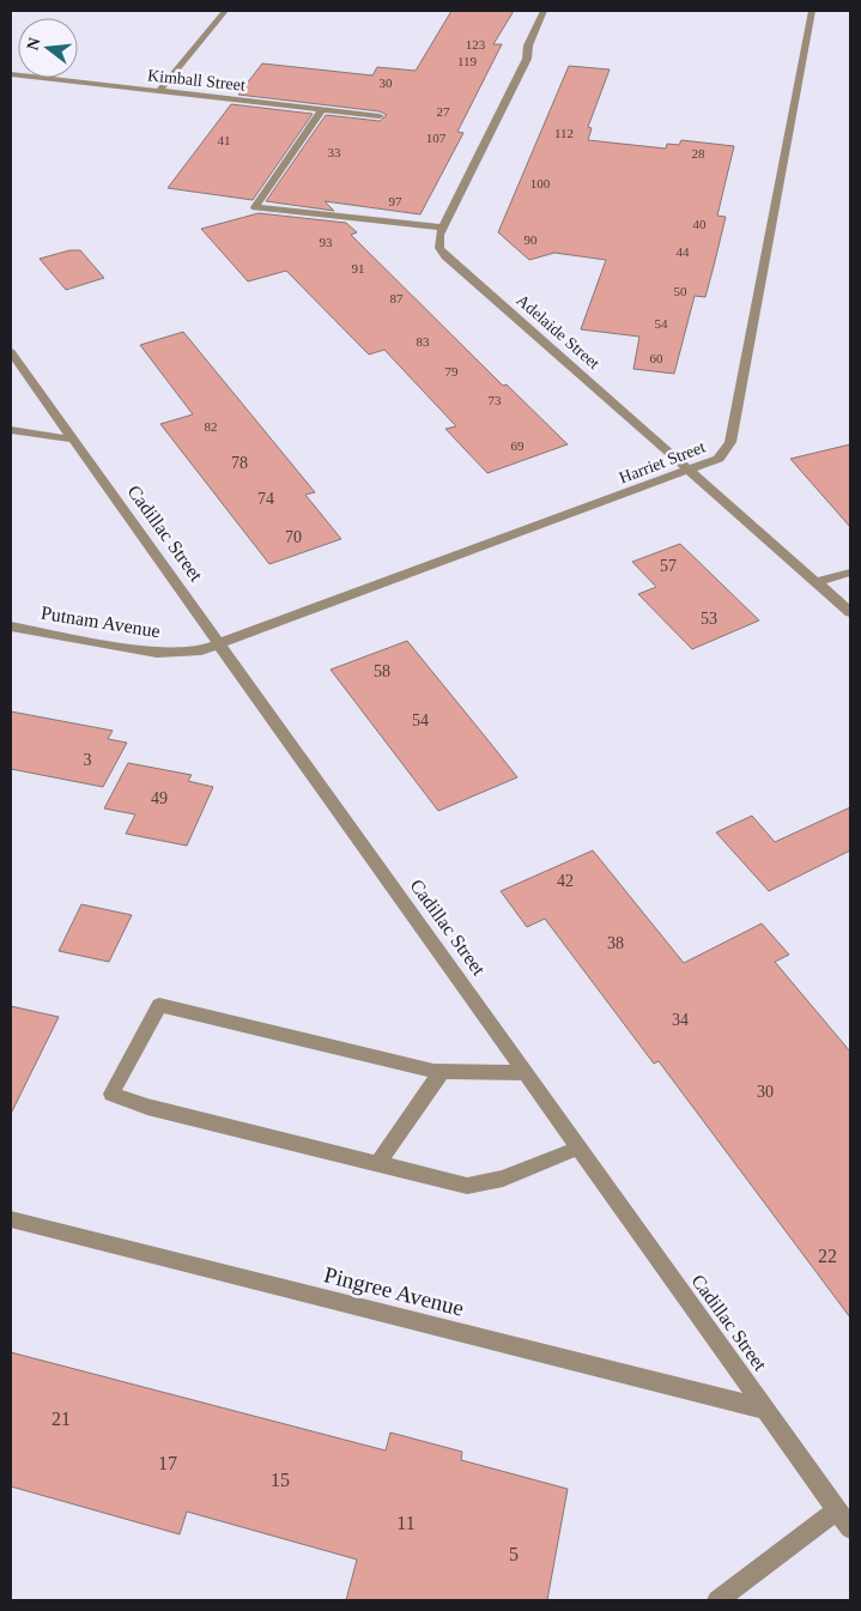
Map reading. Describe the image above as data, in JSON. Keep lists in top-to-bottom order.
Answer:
{
  "streets": {
    "street": [
      "Kimball Street",
      "Adelaide Street",
      "Harriet Street",
      "Cadillac Street",
      "Putnam Avenue",
      "Pingree Avenue"
    ]
  },
  "crossings": [
    ["Adelaide Street", "Harriet Street"],
    ["Harriet Street", "Cadillac Street"],
    ["Harriet Street", "Putnam Avenue"],
    ["Cadillac Street", "Putnam Avenue"],
    ["Cadillac Street", "Pingree Avenue"]
  ],
  "house_numbers": [
    "123",
    "119",
    "30",
    "27",
    "112",
    "107",
    "41",
    "33",
    "28",
    "100",
    "97",
    "40",
    "90",
    "93",
    "44",
    "91",
    "50",
    "87",
    "54",
    "83",
    "60",
    "79",
    "73",
    "82",
    "69",
    "78",
    "74",
    "70",
    "57",
    "53",
    "58",
    "54",
    "3",
    "49",
    "42",
    "38",
    "34",
    "30",
    "22",
    "21",
    "17",
    "15",
    "11",
    "5"
  ],
  "north": "left"
}
